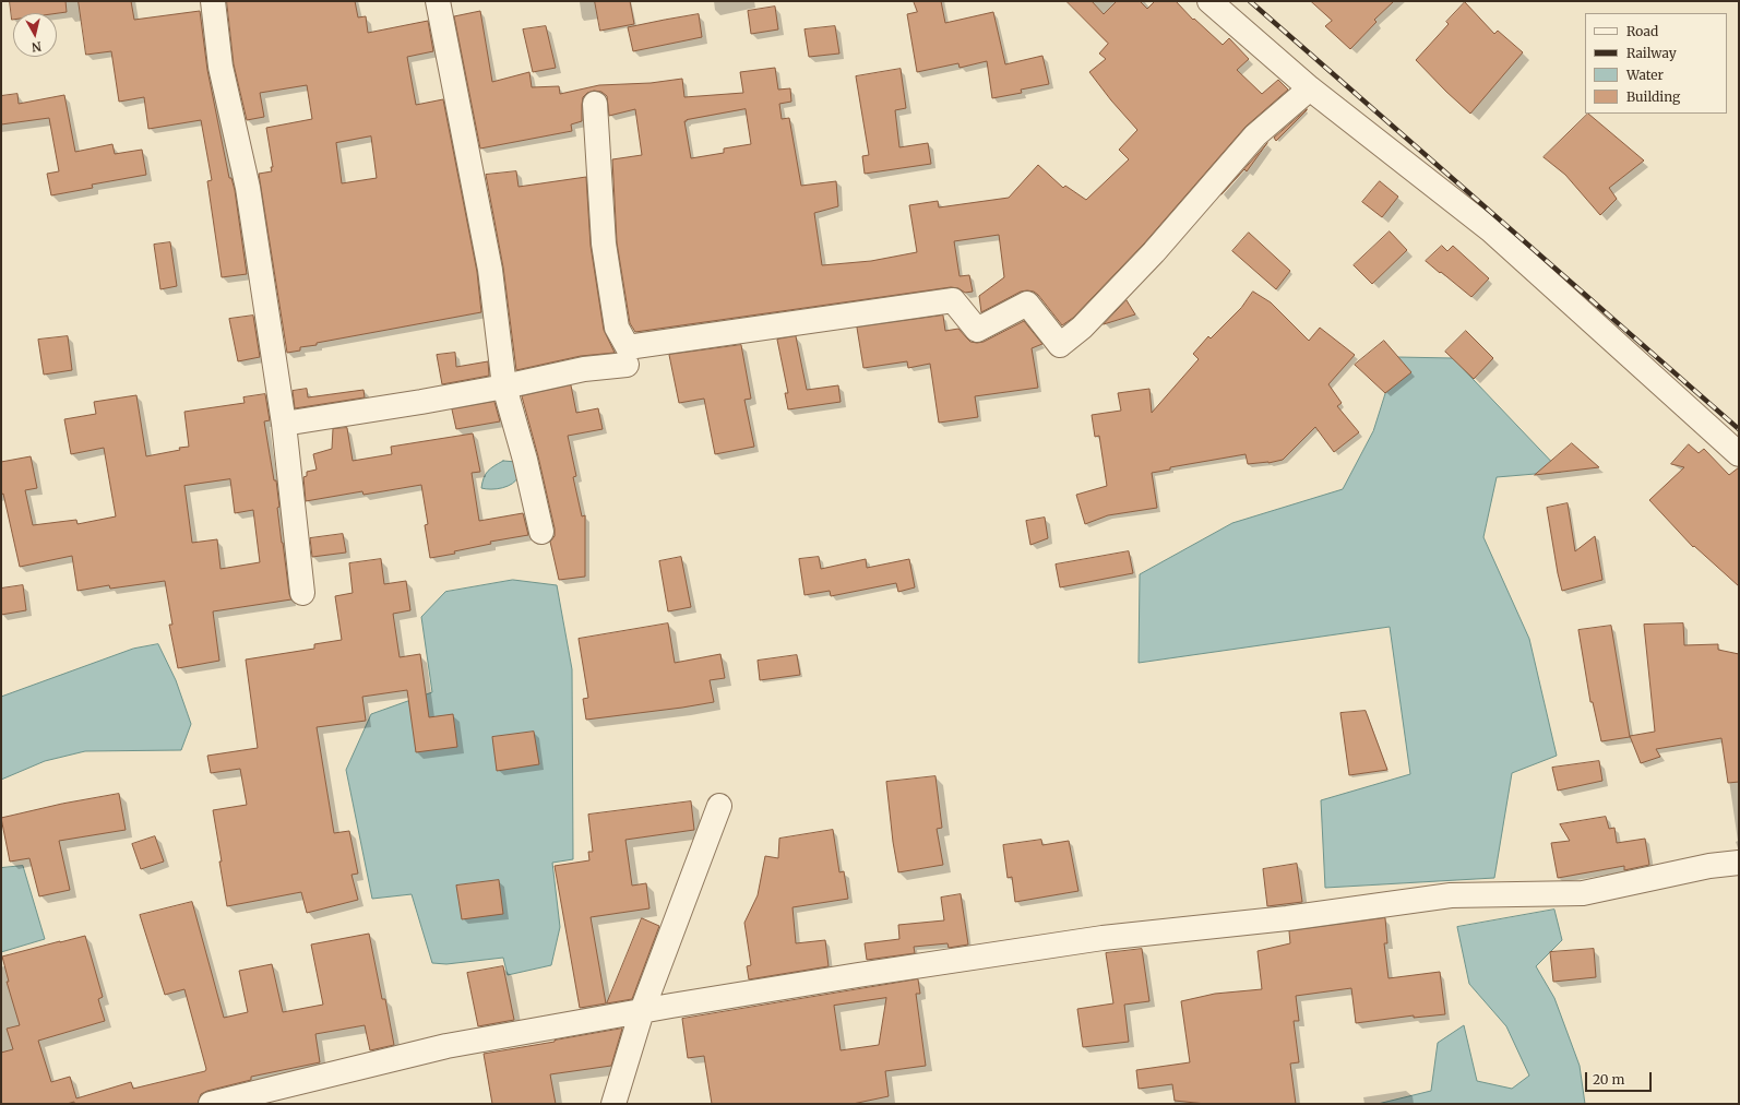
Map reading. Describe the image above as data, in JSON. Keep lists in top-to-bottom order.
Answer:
{
  "legend": [
    "Road",
    "Railway",
    "Water",
    "Building"
  ],
  "scale_bar": "20 m",
  "north": "bottom"
}
